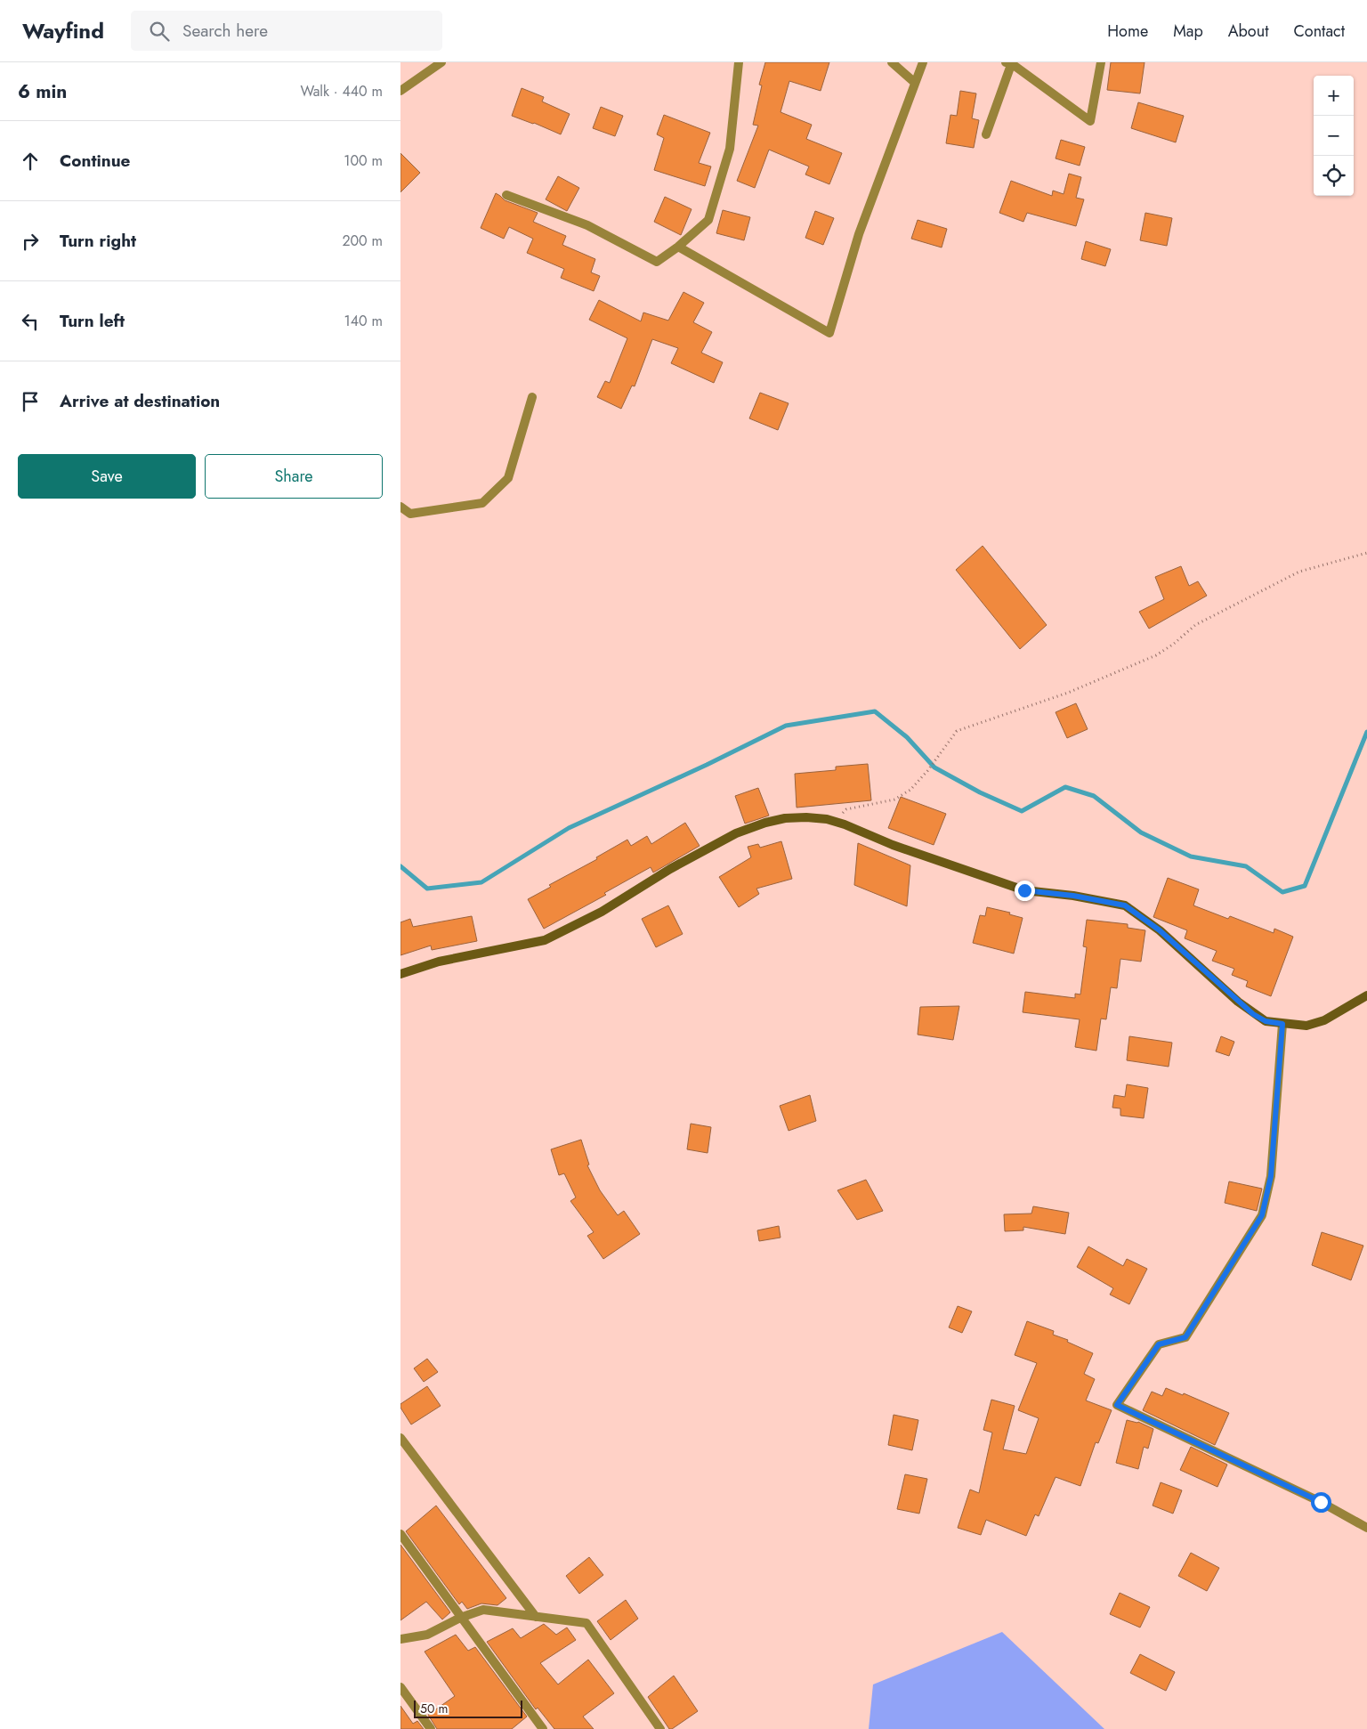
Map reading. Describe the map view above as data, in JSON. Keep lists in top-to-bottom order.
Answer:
{
  "scale_bar": "50 m",
  "page": {
    "header": "Wayfind",
    "search": "Search here",
    "nav": [
      "Home",
      "Map",
      "About",
      "Contact"
    ],
    "heading": ["6 min", "Walk · 440 m"],
    "map_buttons": ["+", "−"],
    "list": [
      ["Continue", "100 m"],
      ["Turn right", "200 m"],
      ["Turn left", "140 m"],
      "Arrive at destination"
    ],
    "buttons": ["Save", "Share"],
    "scale": "50 m"
  }
}
